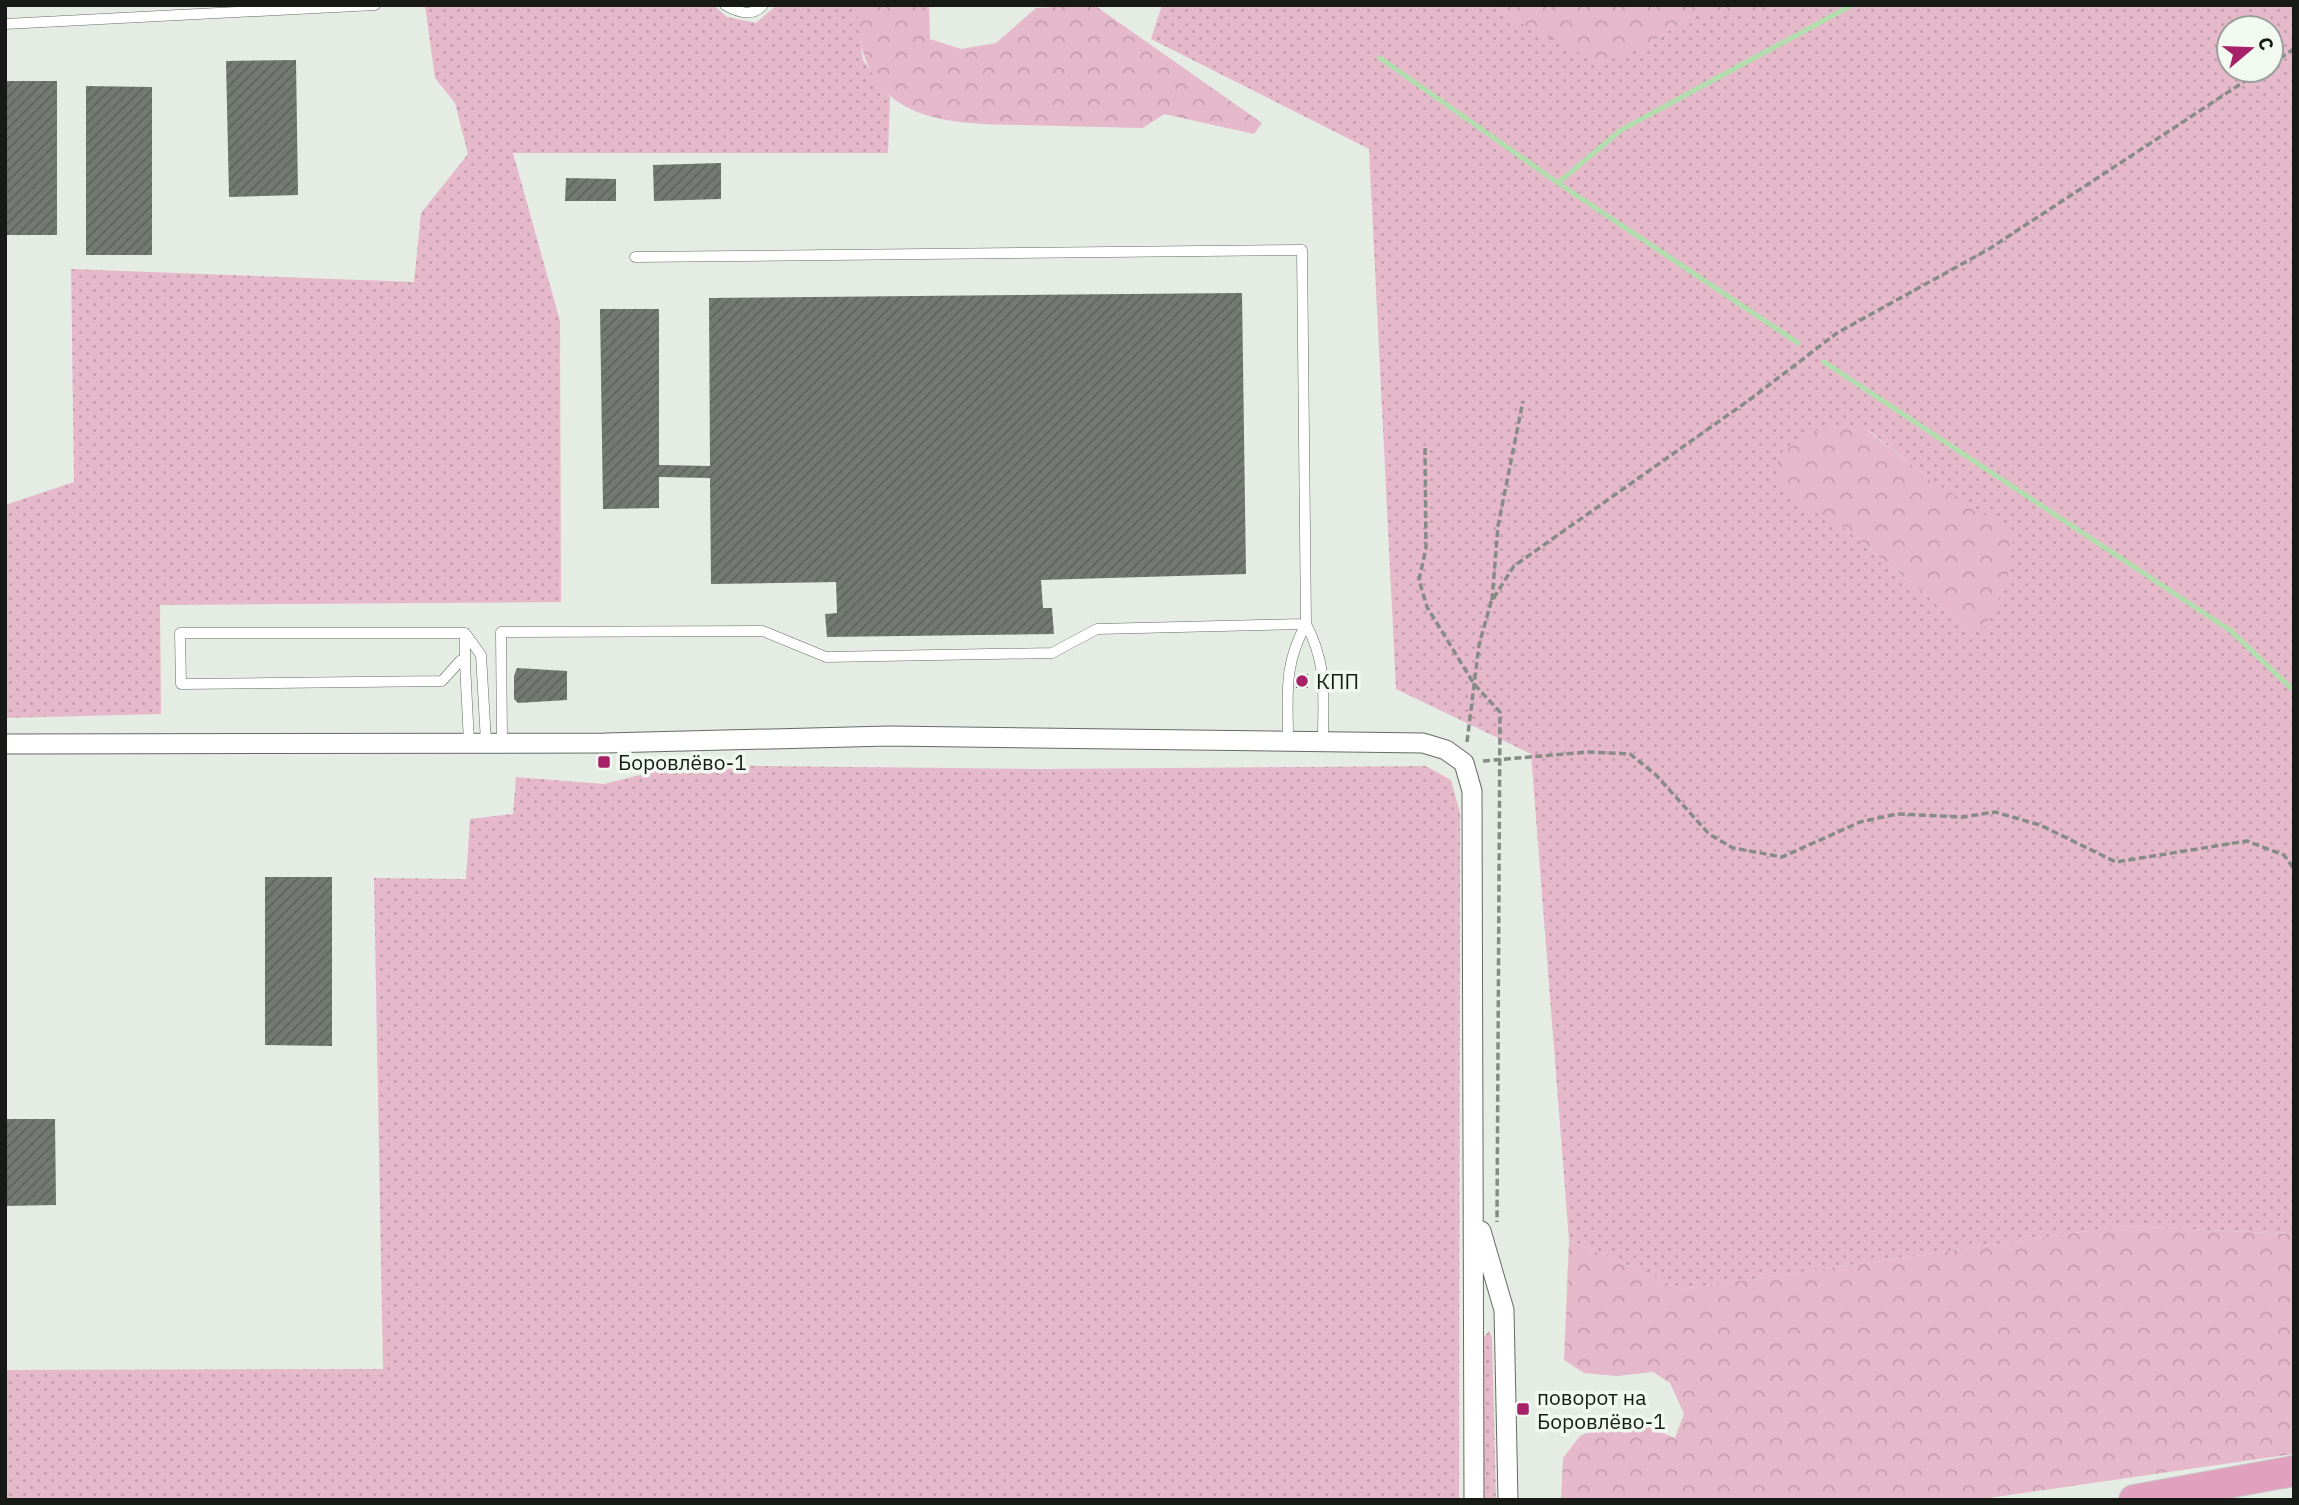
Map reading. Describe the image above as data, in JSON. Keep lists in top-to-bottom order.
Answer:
{
  "places": {
    "other": ["КПП"],
    "transit": ["Боровлёво-1", "поворот на Боровлёво-1"]
  },
  "north": "right"
}
